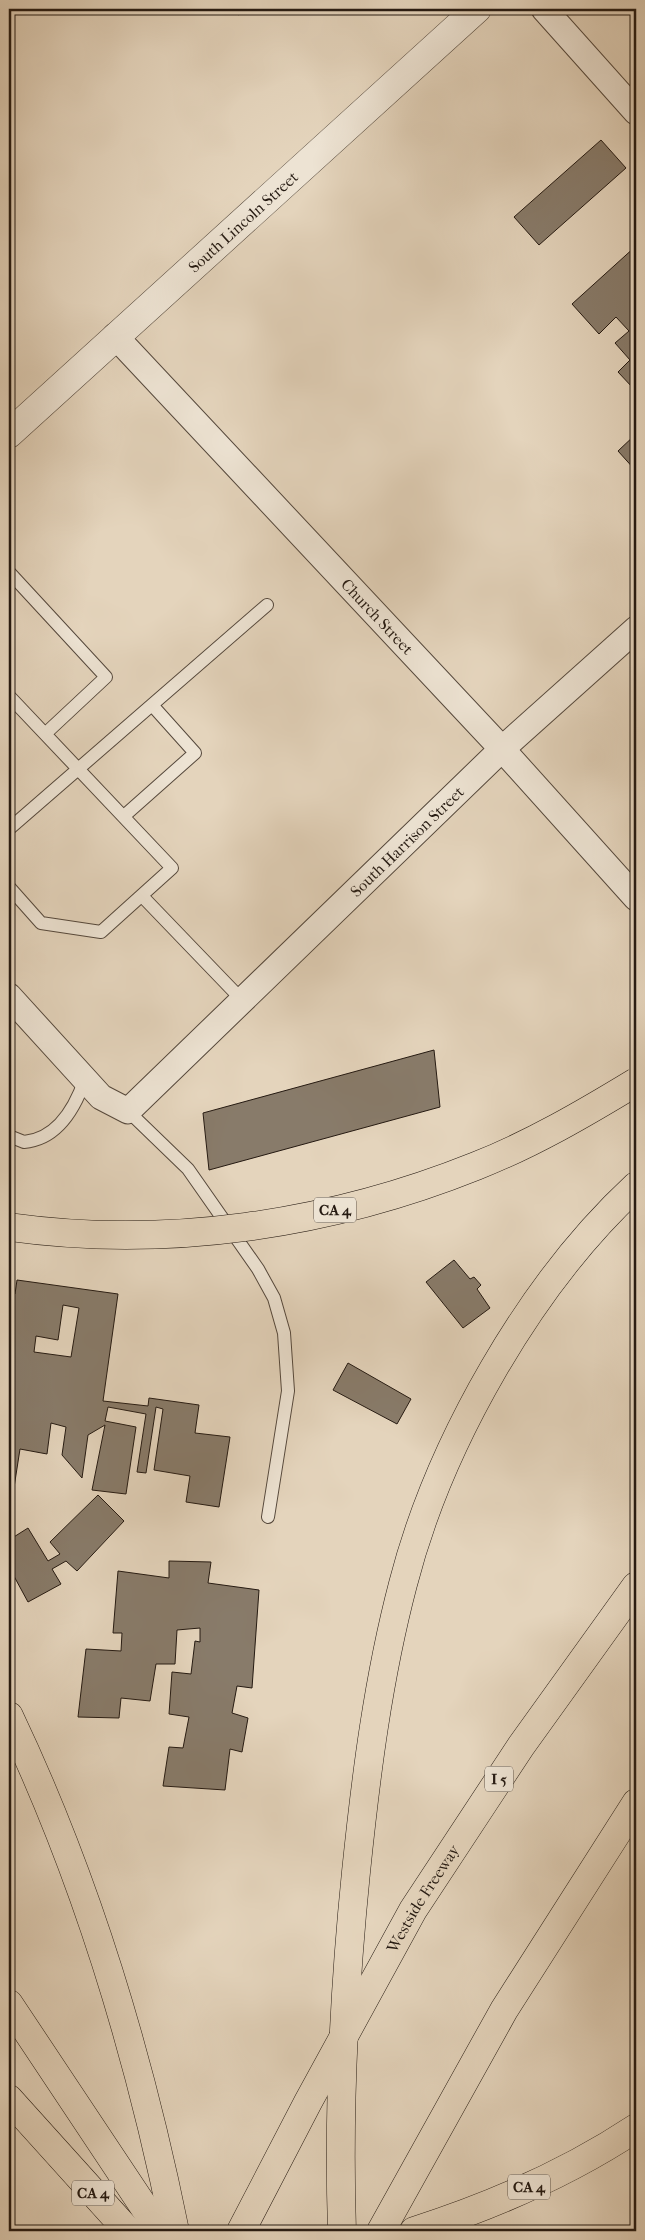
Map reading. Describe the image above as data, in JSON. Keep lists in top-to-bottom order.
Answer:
{
  "streets": {
    "highway": ["CA 4", "I 5", "Westside Freeway"],
    "street": ["South Lincoln Street", "Church Street", "South Harrison Street"]
  },
  "crossings": [
    ["South Lincoln Street", "Church Street"],
    ["Church Street", "South Harrison Street"]
  ]
}
